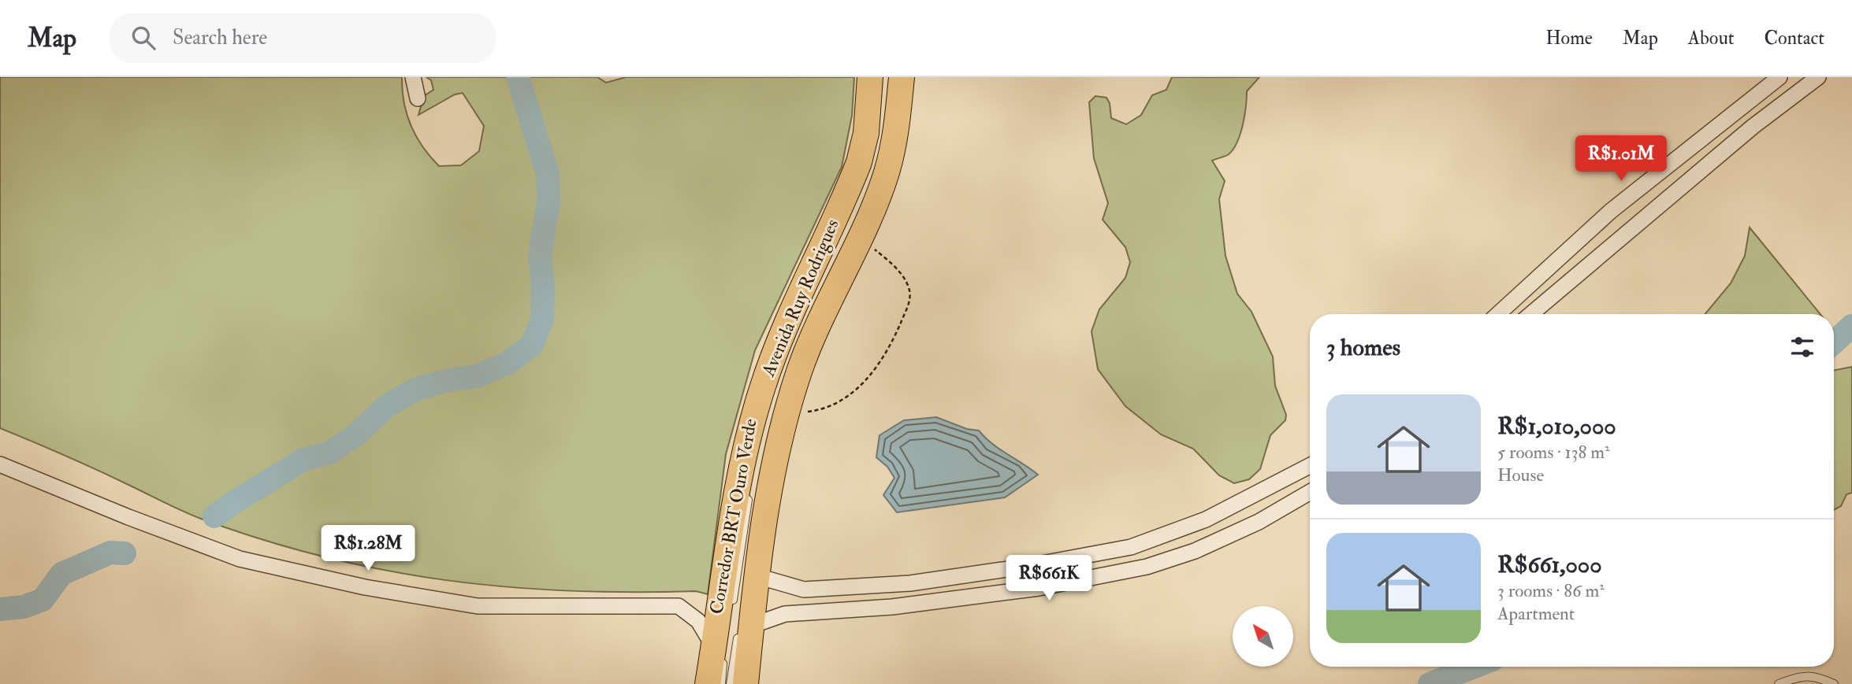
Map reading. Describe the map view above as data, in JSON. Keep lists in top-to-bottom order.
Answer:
{
  "streets": {
    "main road": ["Avenida Ruy Rodrigues"],
    "lane": ["Corredor BRT Ouro Verde"]
  },
  "crossings": [
    ["Avenida Ruy Rodrigues", "Corredor BRT Ouro Verde"]
  ],
  "north": "top left",
  "page": {
    "header": "Map",
    "search": "Search here",
    "nav": [
      "Home",
      "Map",
      "About",
      "Contact"
    ],
    "price": ["R$1.01M", "R$1.28M", "R$661K"],
    "heading": "3 homes",
    "list": [
      {
        "name": "R$1,010,000",
        "note": "5 rooms · 138 m² · House"
      },
      {
        "name": "R$661,000",
        "note": "3 rooms · 86 m² · Apartment"
      }
    ]
  }
}
